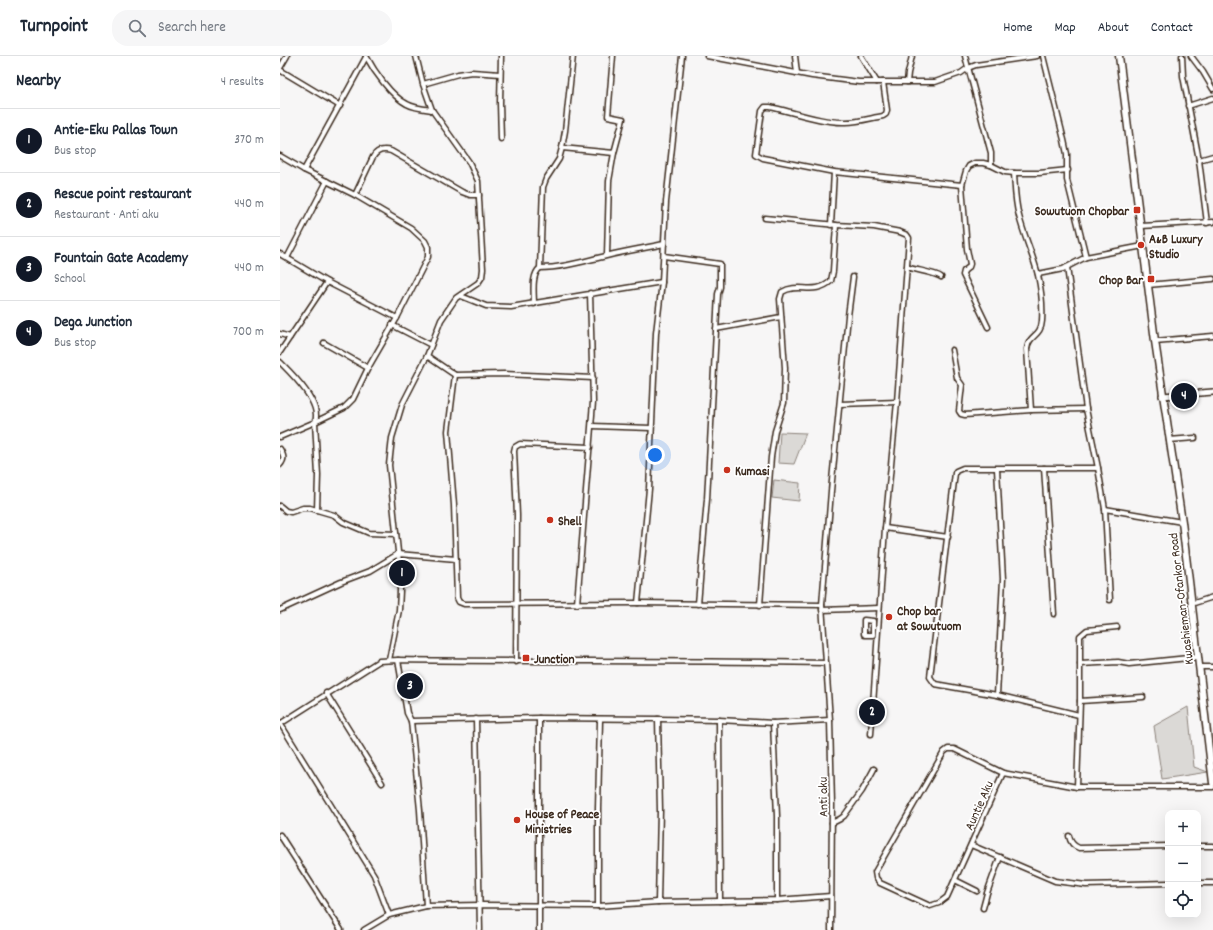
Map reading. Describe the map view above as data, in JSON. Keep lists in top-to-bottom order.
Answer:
{
  "streets": {
    "main road": ["Kwashieman-Ofankor Road"],
    "street": ["Anti aku", "Auntie Aku"]
  },
  "places": {
    "transit": ["Sowutuom Chopbar", "Chop Bar", "Junction"],
    "other": [
      "A&B Luxury Studio",
      "Kumasi",
      "Shell",
      "Chop bar at Sowutuom",
      "House of Peace Ministries"
    ]
  },
  "page": {
    "header": "Turnpoint",
    "search": "Search here",
    "nav": [
      "Home",
      "Map",
      "About",
      "Contact"
    ],
    "heading": ["Nearby", "4 results"],
    "list": [
      {
        "mark": "1",
        "name": "Antie-Eku Pallas Town",
        "note": "Bus stop",
        "value": "370 m"
      },
      {
        "mark": "2",
        "name": "Rescue point restaurant",
        "note": "Restaurant · Anti aku",
        "value": "440 m"
      },
      {
        "mark": "3",
        "name": "Fountain Gate Academy",
        "note": "School",
        "value": "440 m"
      },
      {
        "mark": "4",
        "name": "Dega Junction",
        "note": "Bus stop",
        "value": "700 m"
      }
    ],
    "pins": [
      "4",
      "1",
      "3",
      "2"
    ],
    "map_buttons": ["+", "−"]
  }
}
